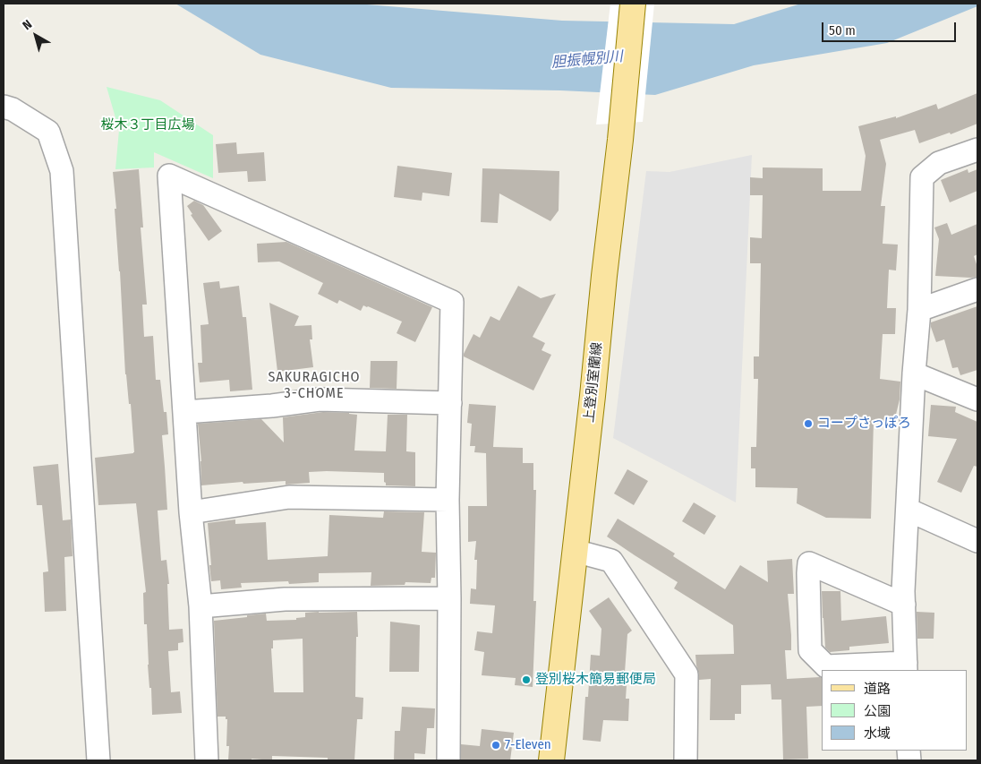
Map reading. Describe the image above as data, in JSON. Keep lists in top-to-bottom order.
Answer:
{
  "streets": {
    "main road": ["上登別室蘭線"]
  },
  "districts": ["SAKURAGICHO 3-CHOME"],
  "water": ["胆振幌別川"],
  "parks": ["桜木３丁目広場"],
  "places": ["コープさっぽろ", "登別桜木簡易郵便局", "7-Eleven"],
  "legend": ["道路", "公園", "水域"],
  "scale_bar": "50 m",
  "north": "top left"
}
